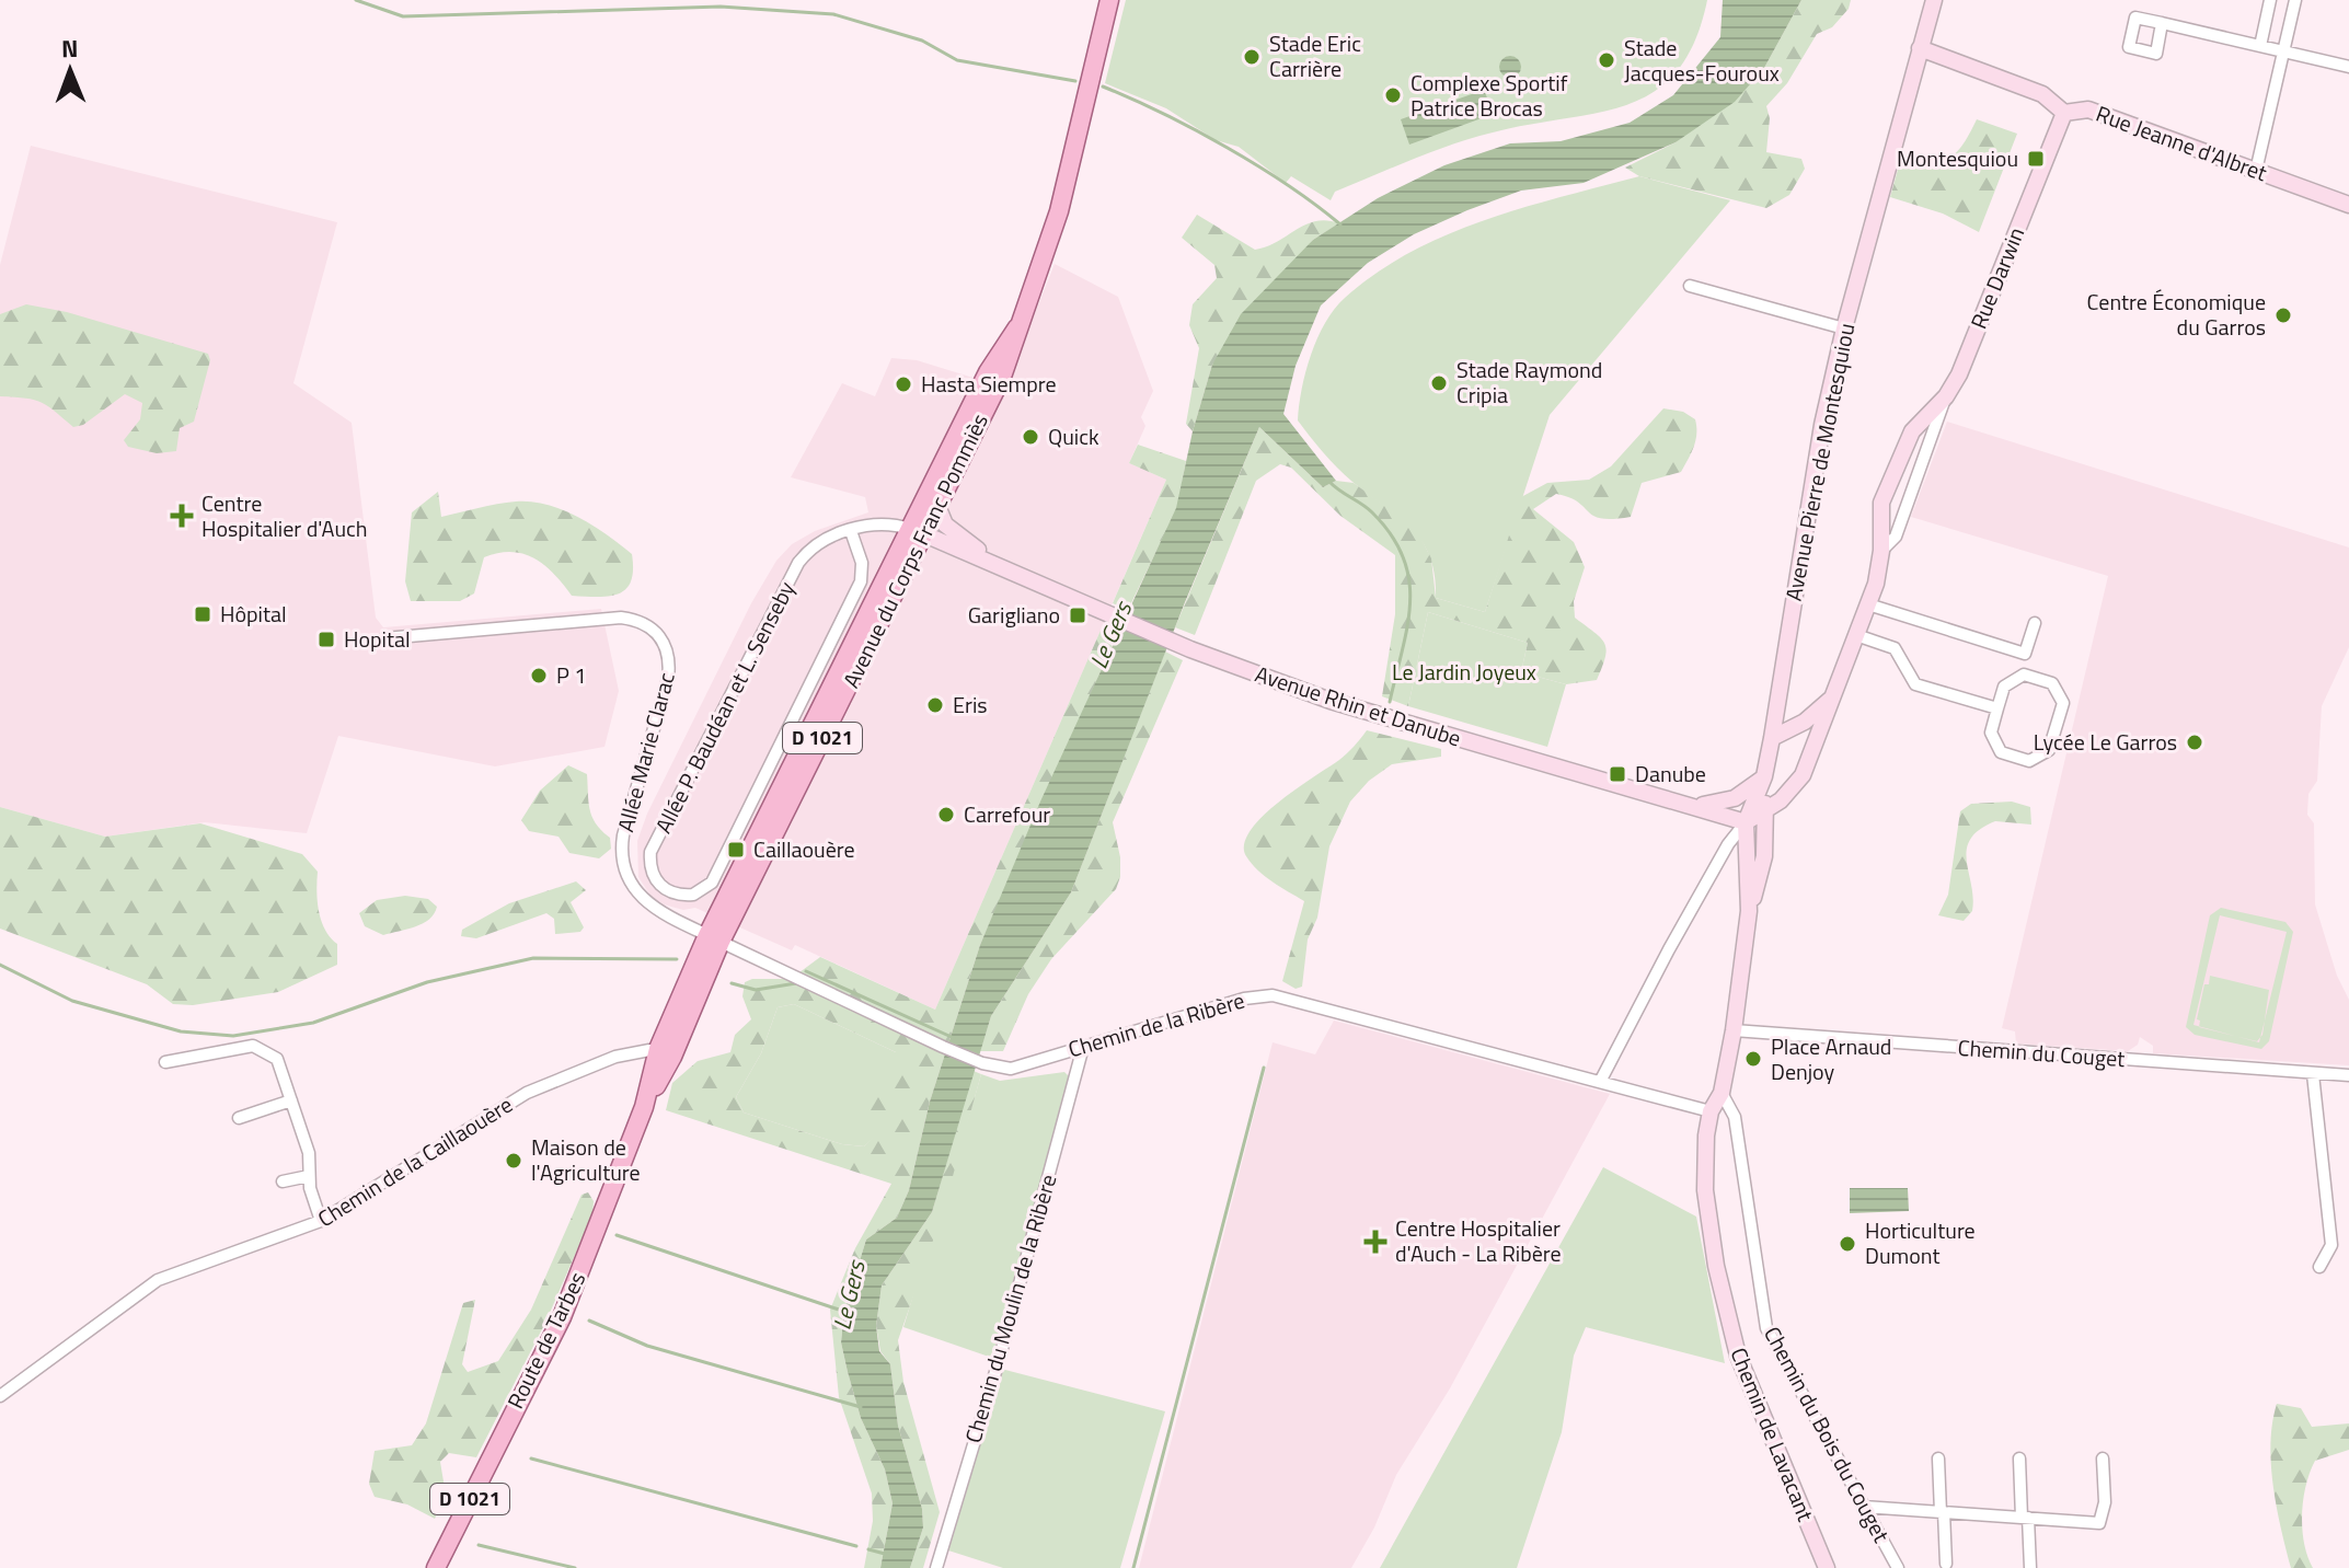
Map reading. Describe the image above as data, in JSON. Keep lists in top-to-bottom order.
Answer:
{
  "streets": {
    "main road": ["Avenue du Corps Franc Pommiès", "D 1021", "Route de Tarbes"],
    "street": [
      "Rue Jeanne d'Albret",
      "Rue Darwin",
      "Avenue Pierre de Montesquiou",
      "Avenue Rhin et Danube",
      "Allée P. Baudéan et L. Senseby",
      "Allée Marie Clarac",
      "Chemin de la Ribère",
      "Chemin du Couget",
      "Chemin de la Caillaouère",
      "Chemin du Moulin de la Ribère",
      "Chemin de Lavacant",
      "Chemin du Bois du Couget"
    ]
  },
  "crossings": [
    ["Rue Jeanne d'Albret", "Rue Darwin"],
    ["Rue Jeanne d'Albret", "Avenue Pierre de Montesquiou"],
    ["Avenue Pierre de Montesquiou", "Avenue Rhin et Danube"],
    ["Avenue du Corps Franc Pommiès", "Avenue Rhin et Danube"],
    ["Avenue du Corps Franc Pommiès", "Allée P. Baudéan et L. Senseby"],
    ["Avenue du Corps Franc Pommiès", "Chemin de la Ribère"],
    ["Avenue du Corps Franc Pommiès", "Chemin de la Caillaouère"],
    ["Avenue du Corps Franc Pommiès", "Route de Tarbes"],
    ["Avenue Rhin et Danube", "Allée P. Baudéan et L. Senseby"],
    ["Chemin de la Ribère", "Chemin du Moulin de la Ribère"],
    ["Chemin de la Ribère", "Chemin de Lavacant"],
    ["Chemin de la Caillaouère", "Route de Tarbes"],
    ["Chemin de Lavacant", "Chemin du Bois du Couget"]
  ],
  "water": ["Le Gers"],
  "parks": ["Le Jardin Joyeux"],
  "places": {
    "other": [
      "Stade Eric Carrière",
      "Stade Jacques-Fouroux",
      "Complexe Sportif Patrice Brocas",
      "Centre Économique du Garros",
      "Stade Raymond Cripia",
      "Hasta Siempre",
      "Quick",
      "P 1",
      "Eris",
      "Lycée Le Garros",
      "Carrefour",
      "Place Arnaud Denjoy",
      "Maison de l'Agriculture",
      "Horticulture Dumont"
    ],
    "transit": [
      "Montesquiou",
      "Hôpital",
      "Garigliano",
      "Hopital",
      "Danube",
      "Caillaouère"
    ],
    "health": ["Centre Hospitalier d'Auch", "Centre Hospitalier d'Auch - La Ribère"]
  },
  "north": "top"
}
